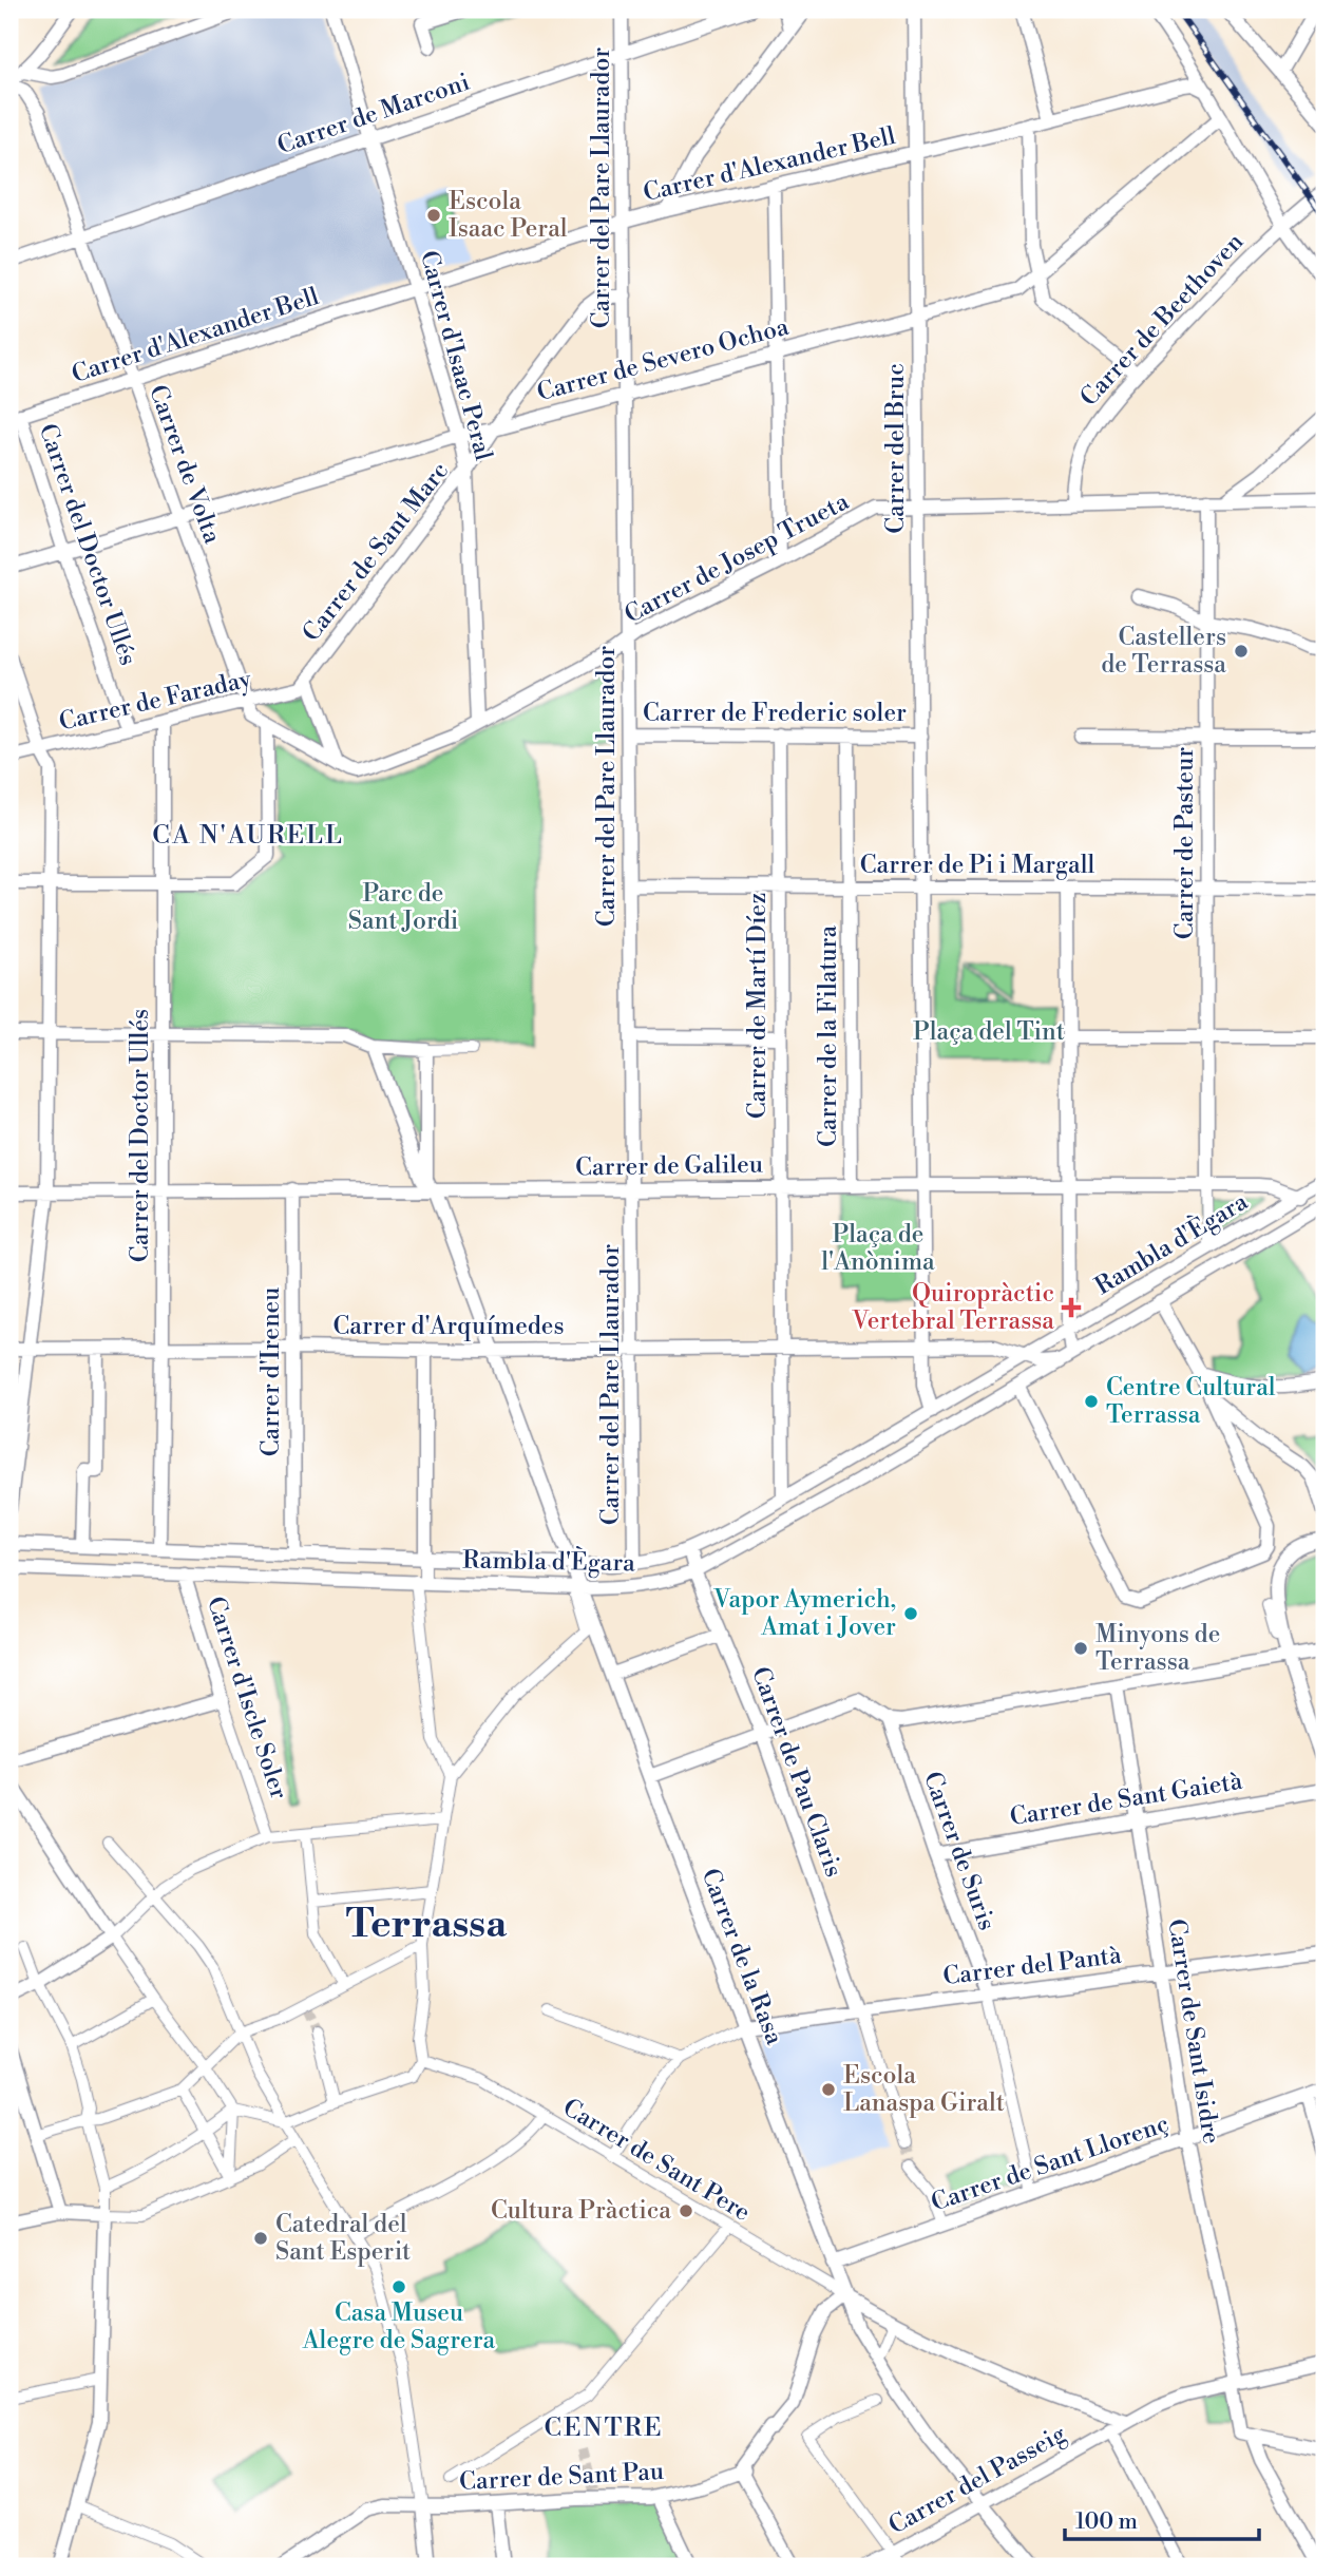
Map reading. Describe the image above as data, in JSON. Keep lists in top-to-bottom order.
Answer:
{
  "streets": {
    "street": [
      "Carrer de Marconi",
      "Carrer d'Alexander Bell",
      "Carrer del Pare Llaurador",
      "Carrer de Beethoven",
      "Carrer d'Isaac Peral",
      "Carrer de Severo Ochoa",
      "Carrer del Bruc",
      "Carrer de Volta",
      "Carrer del Doctor Ullés",
      "Carrer de Sant Marc",
      "Carrer de Josep Trueta",
      "Carrer de Faraday",
      "Carrer de Frederic soler",
      "Carrer de Pasteur",
      "Carrer de Pi i Margall",
      "Carrer de Martí Díez",
      "Carrer de la Filatura",
      "Carrer de Galileu",
      "Rambla d'Ègara",
      "Carrer d'Arquímedes",
      "Carrer d'Ireneu",
      "Carrer d'Iscle Soler",
      "Carrer de Pau Claris",
      "Carrer de Sant Gaietà",
      "Carrer de Suris",
      "Carrer de la Rasa",
      "Carrer del Pantà",
      "Carrer de Sant Isidre",
      "Carrer de Sant Pere",
      "Carrer de Sant Llorenç",
      "Carrer de Sant Pau",
      "Carrer del Passeig"
    ]
  },
  "crossings": [
    ["Carrer de Marconi", "Carrer del Pare Llaurador"],
    ["Carrer de Marconi", "Carrer d'Isaac Peral"],
    ["Carrer de Marconi", "Carrer de Volta"],
    ["Carrer d'Alexander Bell", "Carrer del Pare Llaurador"],
    ["Carrer d'Alexander Bell", "Carrer d'Isaac Peral"],
    ["Carrer d'Alexander Bell", "Carrer del Bruc"],
    ["Carrer d'Alexander Bell", "Carrer de Volta"],
    ["Carrer d'Alexander Bell", "Carrer del Doctor Ullés"],
    ["Carrer del Pare Llaurador", "Carrer de Severo Ochoa"],
    ["Carrer del Pare Llaurador", "Carrer de Sant Marc"],
    ["Carrer del Pare Llaurador", "Carrer de Josep Trueta"],
    ["Carrer del Pare Llaurador", "Carrer de Frederic soler"],
    ["Carrer del Pare Llaurador", "Carrer de Pi i Margall"],
    ["Carrer del Pare Llaurador", "Carrer de Galileu"],
    ["Carrer del Pare Llaurador", "Rambla d'Ègara"],
    ["Carrer del Pare Llaurador", "Carrer d'Arquímedes"],
    ["Carrer de Beethoven", "Carrer de Josep Trueta"],
    ["Carrer d'Isaac Peral", "Carrer de Severo Ochoa"],
    ["Carrer d'Isaac Peral", "Carrer de Sant Marc"],
    ["Carrer d'Isaac Peral", "Carrer de Josep Trueta"],
    ["Carrer de Severo Ochoa", "Carrer del Bruc"],
    ["Carrer de Severo Ochoa", "Carrer de Volta"],
    ["Carrer de Severo Ochoa", "Carrer del Doctor Ullés"],
    ["Carrer de Severo Ochoa", "Carrer de Sant Marc"],
    ["Carrer del Bruc", "Carrer de Josep Trueta"],
    ["Carrer del Bruc", "Carrer de Frederic soler"],
    ["Carrer del Bruc", "Carrer de Pi i Margall"],
    ["Carrer del Bruc", "Carrer de Galileu"],
    ["Carrer del Bruc", "Rambla d'Ègara"],
    ["Carrer del Bruc", "Carrer d'Arquímedes"],
    ["Carrer de Volta", "Carrer de Faraday"],
    ["Carrer del Doctor Ullés", "Carrer de Faraday"],
    ["Carrer del Doctor Ullés", "Carrer de Galileu"],
    ["Carrer del Doctor Ullés", "Rambla d'Ègara"],
    ["Carrer del Doctor Ullés", "Carrer d'Arquímedes"],
    ["Carrer de Sant Marc", "Carrer de Faraday"],
    ["Carrer de Josep Trueta", "Carrer de Pasteur"],
    ["Carrer de Frederic soler", "Carrer de Martí Díez"],
    ["Carrer de Frederic soler", "Carrer de la Filatura"],
    ["Carrer de Pasteur", "Carrer de Pi i Margall"],
    ["Carrer de Pasteur", "Carrer de Galileu"],
    ["Carrer de Pi i Margall", "Carrer de Martí Díez"],
    ["Carrer de Pi i Margall", "Carrer de la Filatura"],
    ["Carrer de Martí Díez", "Carrer de Galileu"],
    ["Carrer de Martí Díez", "Rambla d'Ègara"],
    ["Carrer de Martí Díez", "Carrer d'Arquímedes"],
    ["Carrer de la Filatura", "Carrer de Galileu"],
    ["Carrer de Galileu", "Rambla d'Ègara"],
    ["Carrer de Galileu", "Carrer d'Ireneu"],
    ["Rambla d'Ègara", "Carrer d'Arquímedes"],
    ["Rambla d'Ègara", "Carrer d'Ireneu"],
    ["Rambla d'Ègara", "Carrer d'Iscle Soler"],
    ["Rambla d'Ègara", "Carrer de Pau Claris"],
    ["Rambla d'Ègara", "Carrer de la Rasa"],
    ["Carrer d'Arquímedes", "Carrer d'Ireneu"],
    ["Carrer de Pau Claris", "Carrer del Pantà"],
    ["Carrer de Sant Gaietà", "Carrer de Suris"],
    ["Carrer de Sant Gaietà", "Carrer de Sant Isidre"],
    ["Carrer de Suris", "Carrer del Pantà"],
    ["Carrer de la Rasa", "Carrer del Pantà"],
    ["Carrer de la Rasa", "Carrer de Sant Pere"],
    ["Carrer de la Rasa", "Carrer de Sant Llorenç"],
    ["Carrer de la Rasa", "Carrer del Passeig"],
    ["Carrer del Pantà", "Carrer de Sant Isidre"],
    ["Carrer de Sant Isidre", "Carrer de Sant Llorenç"],
    ["Carrer de Sant Isidre", "Carrer del Passeig"]
  ],
  "districts": ["CA N'AURELL", "Terrassa", "CENTRE"],
  "parks": ["Parc de Sant Jordi", "Plaça del Tint", "Plaça de l'Anònima"],
  "places": {
    "other": [
      "Escola Isaac Peral",
      "Castellers de Terrassa",
      "Centre Cultural Terrassa",
      "Vapor Aymerich, Amat i Jover",
      "Minyons de Terrassa",
      "Escola Lanaspa Giralt",
      "Cultura Pràctica",
      "Catedral del Sant Esperit",
      "Casa Museu Alegre de Sagrera"
    ],
    "health": ["Quiropràctic Vertebral Terrassa"]
  },
  "scale_bar": "100 m"
}
